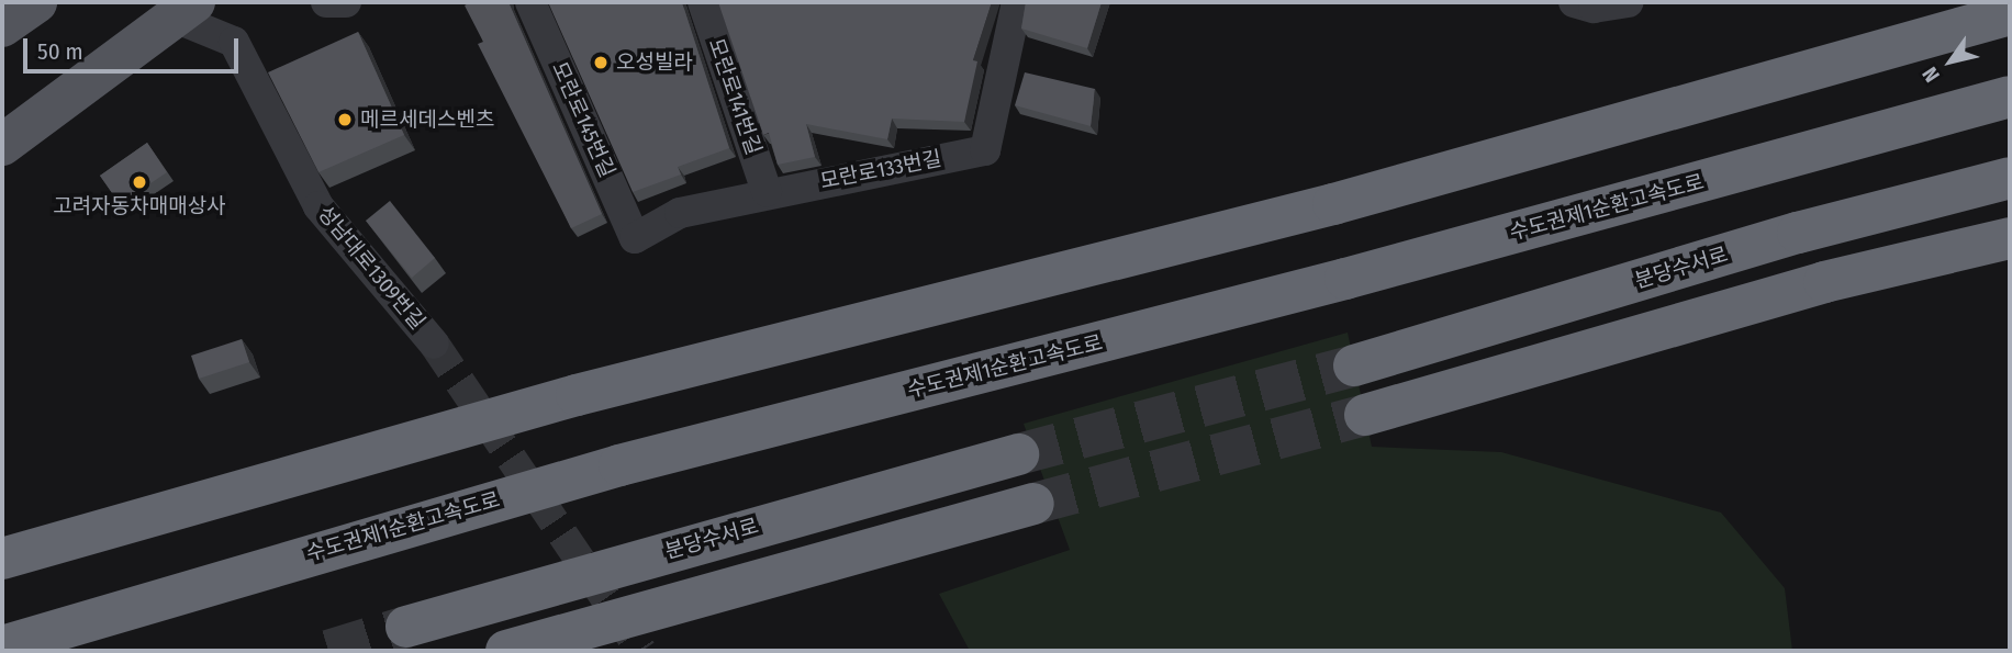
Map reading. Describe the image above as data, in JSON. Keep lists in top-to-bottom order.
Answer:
{
  "streets": {
    "highway": ["수도권제1순환고속도로", "분당수서로"],
    "street": [
      "모란로141번길",
      "모란로145번길",
      "모란로133번길",
      "성남대로1309번길"
    ]
  },
  "crossings": [
    ["모란로141번길", "모란로133번길"],
    ["모란로145번길", "모란로133번길"]
  ],
  "places": ["오성빌라", "메르세데스벤츠", "고려자동차매매상사"],
  "scale_bar": "50 m",
  "north": "bottom left"
}
